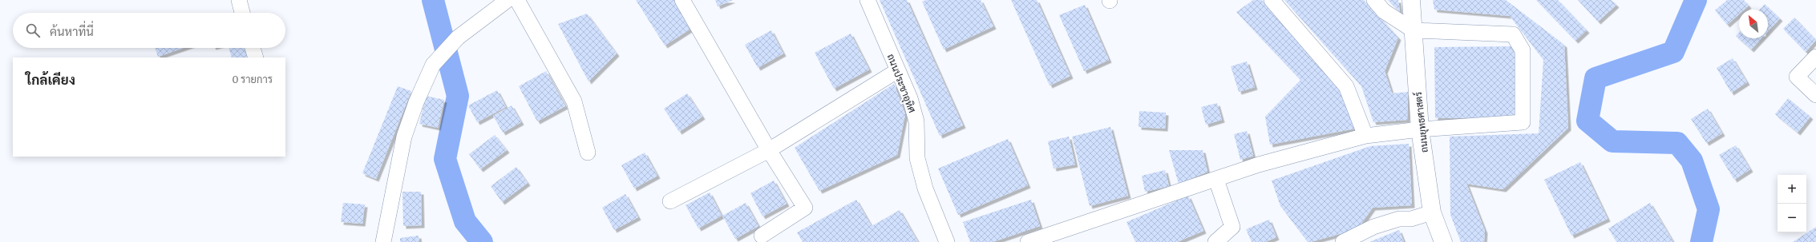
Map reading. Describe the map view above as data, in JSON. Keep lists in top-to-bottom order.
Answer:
{
  "streets": {
    "street": ["ถนนประชาอุทิศ", "ถนนยุทธศาสตร์"]
  },
  "north": "top left",
  "page": {
    "search": "ค้นหาที่นี่",
    "heading": ["ใกล้เคียง", "0 รายการ"],
    "map_buttons": ["+", "−"]
  }
}
